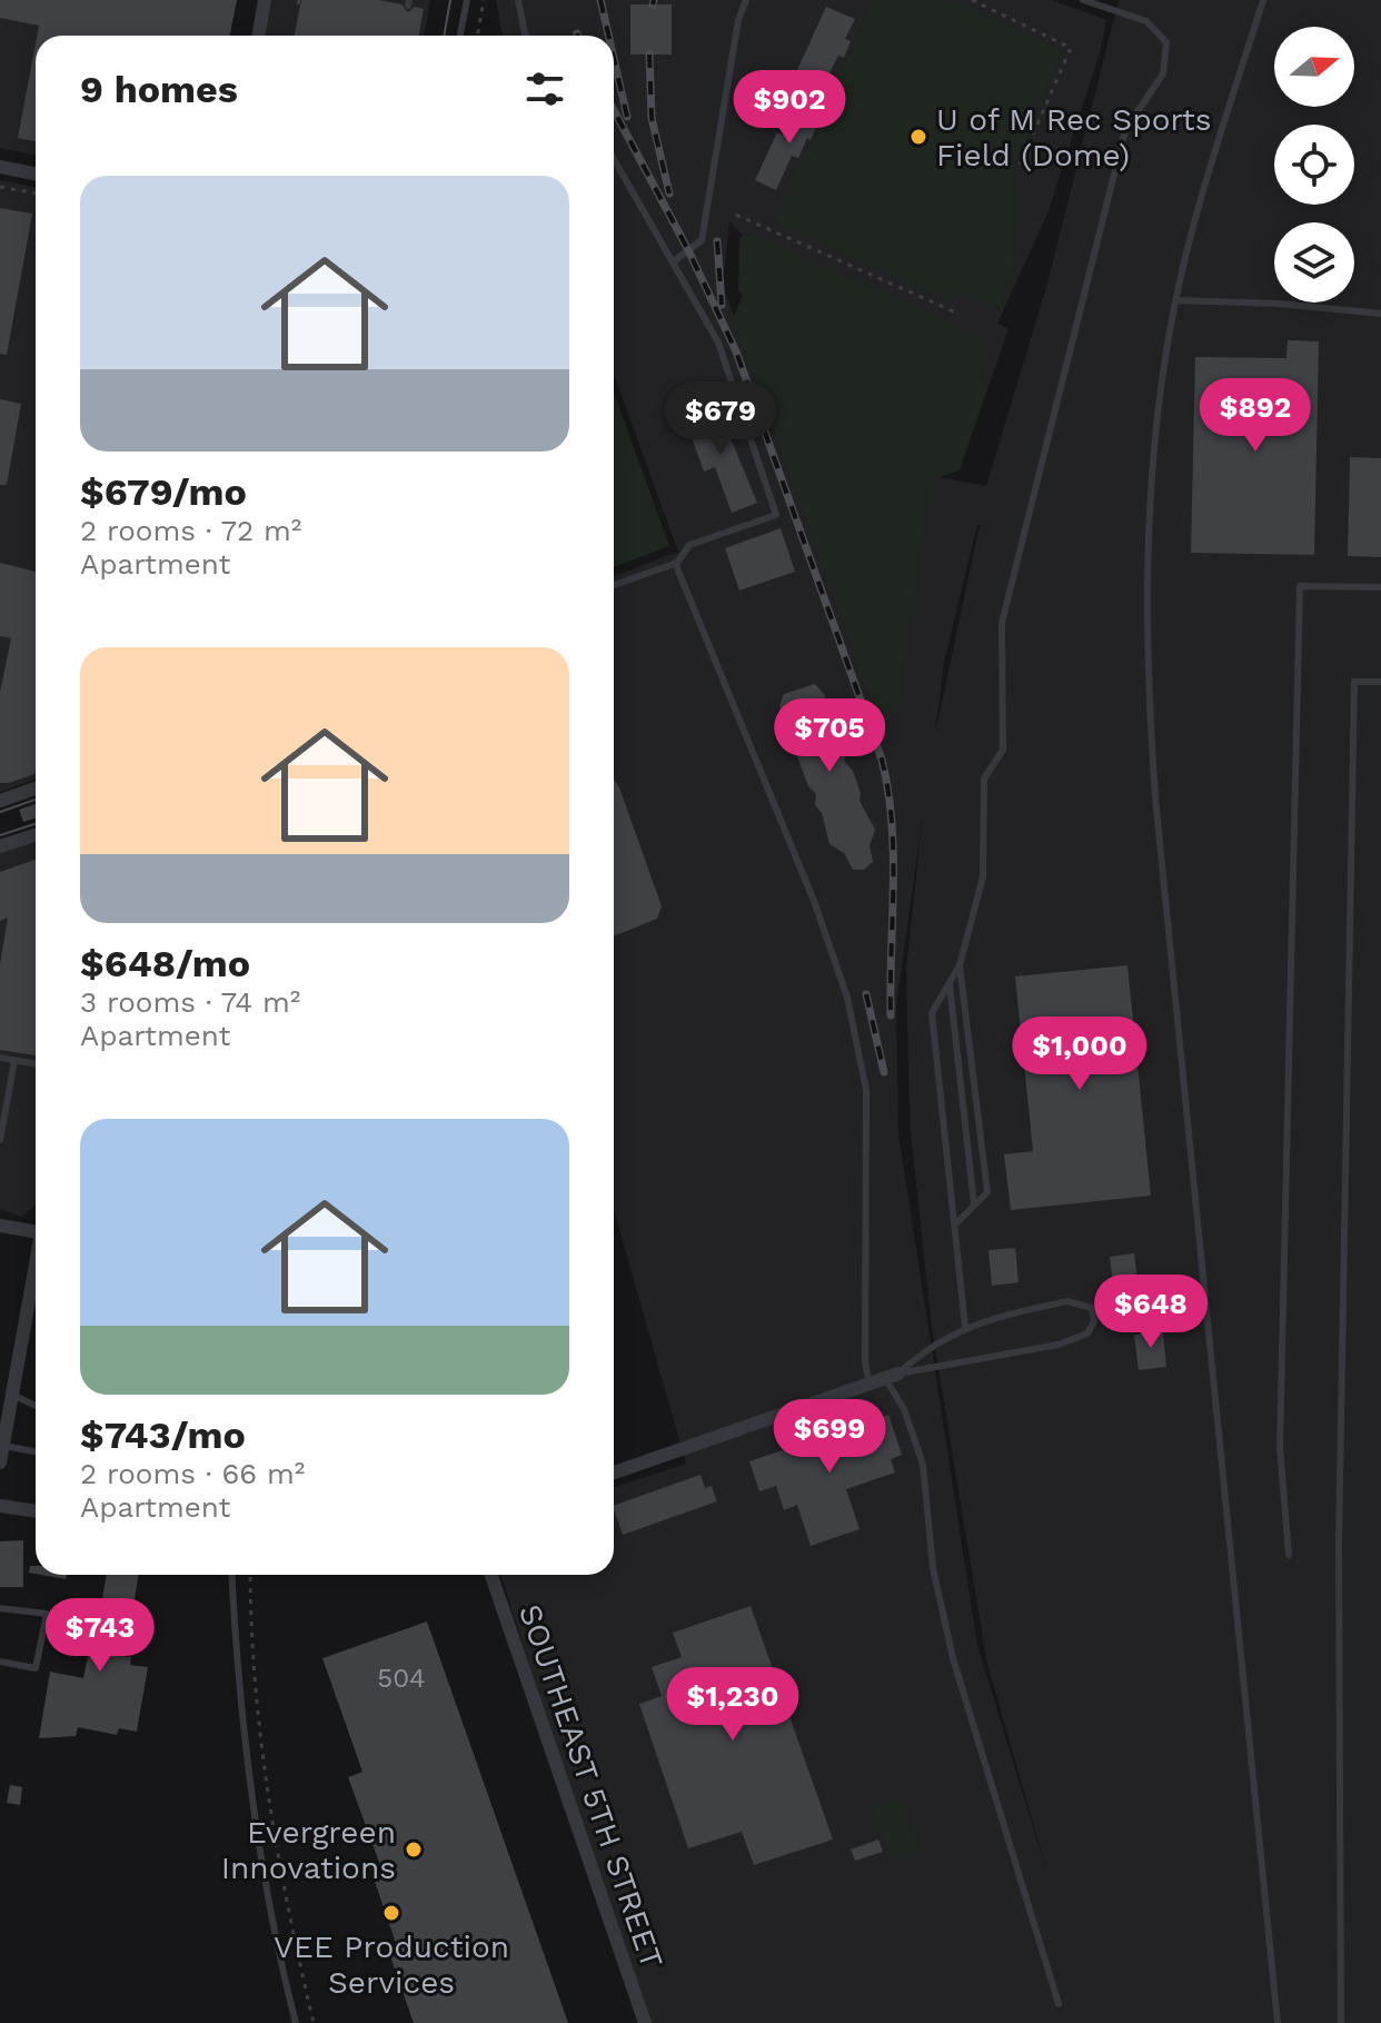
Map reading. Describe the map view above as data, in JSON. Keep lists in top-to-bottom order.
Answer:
{
  "streets": {
    "street": ["SOUTHEAST 5TH STREET"]
  },
  "places": ["U of M Rec Sports Field (Dome)", "Evergreen Innovations", "VEE Production Services"],
  "house_numbers": ["504"],
  "north": "right",
  "page": {
    "heading": "9 homes",
    "price": [
      "$902",
      "$892",
      "$679",
      "$705",
      "$1,000",
      "$648",
      "$699",
      "$743",
      "$1,230"
    ],
    "list": [
      {
        "name": "$679/mo",
        "note": "2 rooms · 72 m² · Apartment"
      },
      {
        "name": "$648/mo",
        "note": "3 rooms · 74 m² · Apartment"
      },
      {
        "name": "$743/mo",
        "note": "2 rooms · 66 m² · Apartment"
      }
    ]
  }
}
